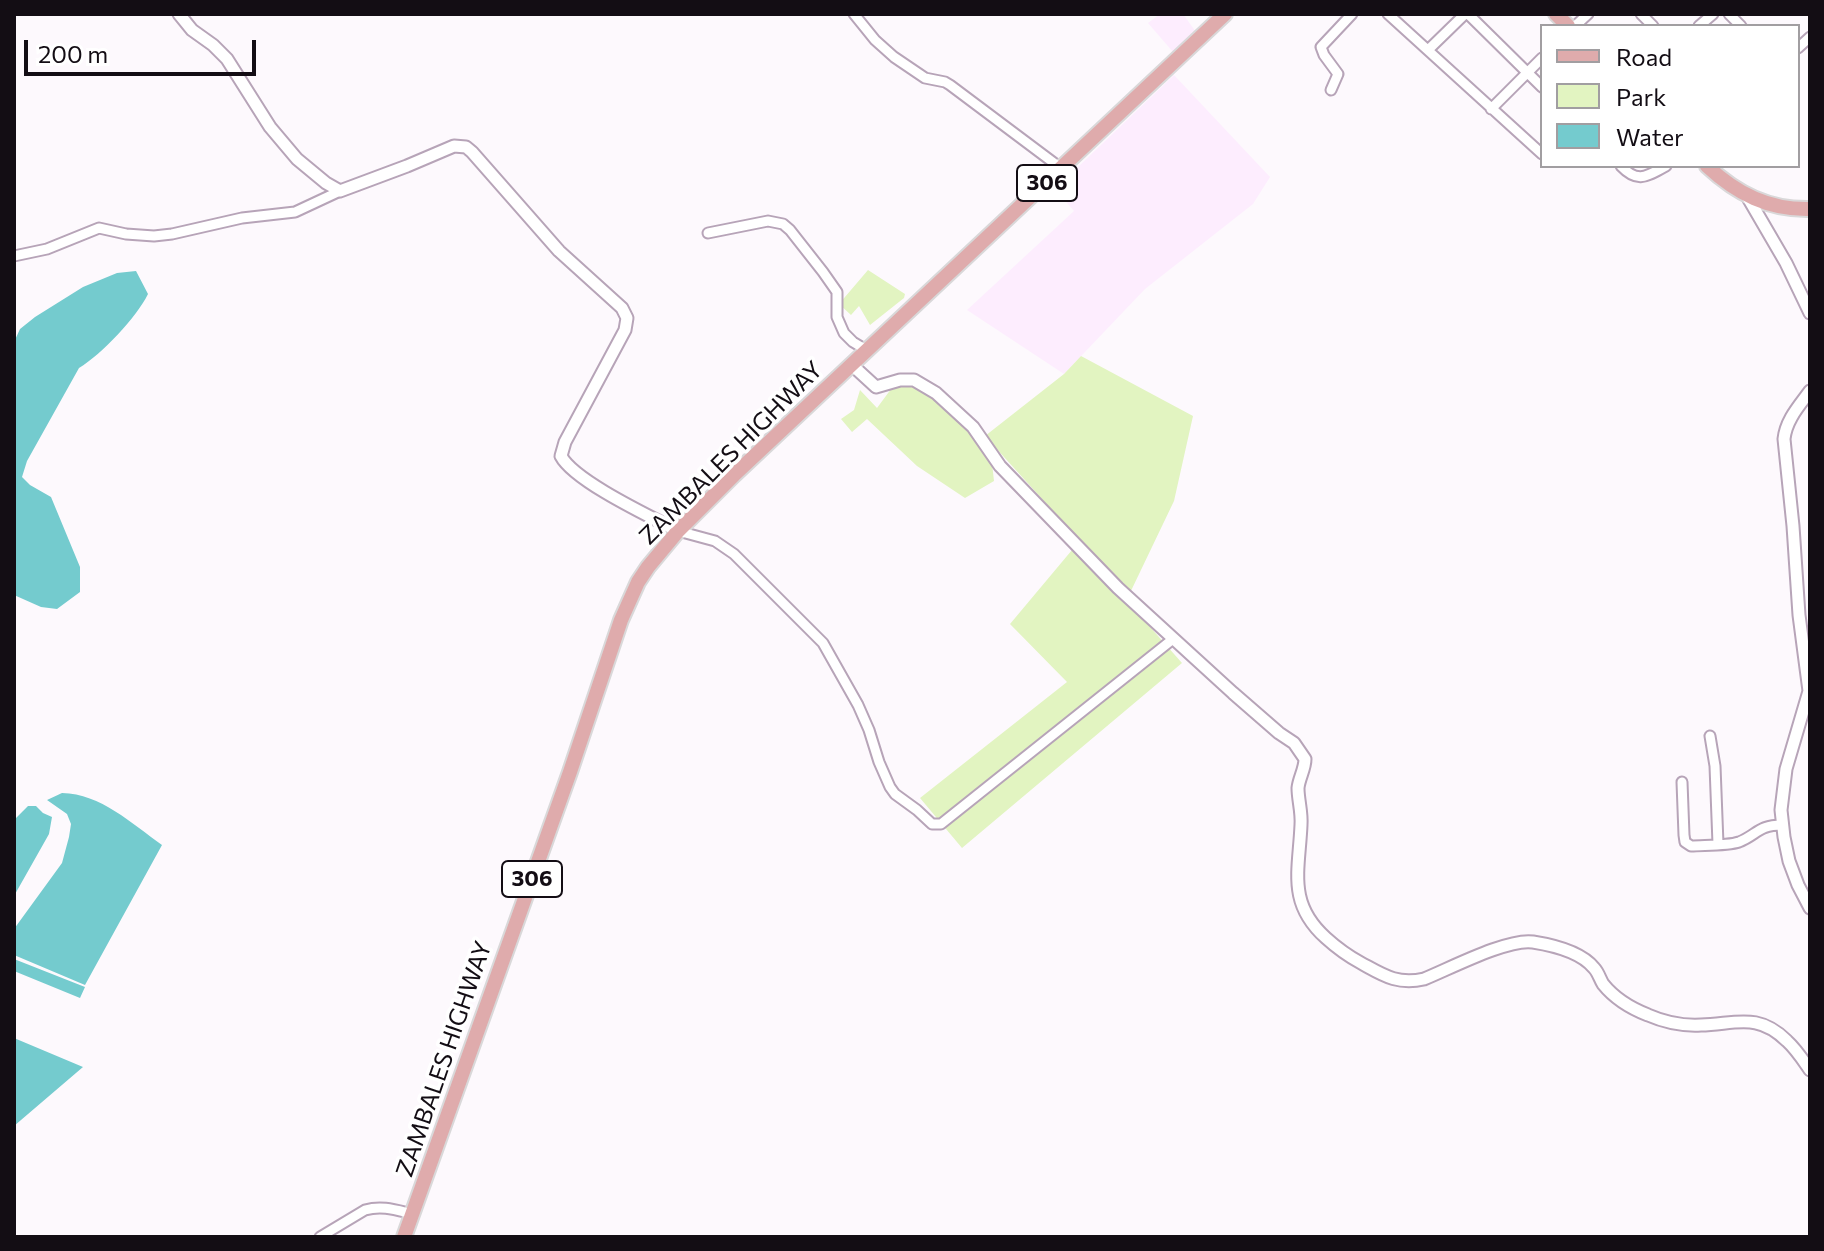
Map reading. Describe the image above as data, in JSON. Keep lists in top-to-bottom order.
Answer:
{
  "streets": {
    "main road": ["306", "ZAMBALES HIGHWAY"]
  },
  "legend": ["Road", "Park", "Water"],
  "scale_bar": "200 m"
}
